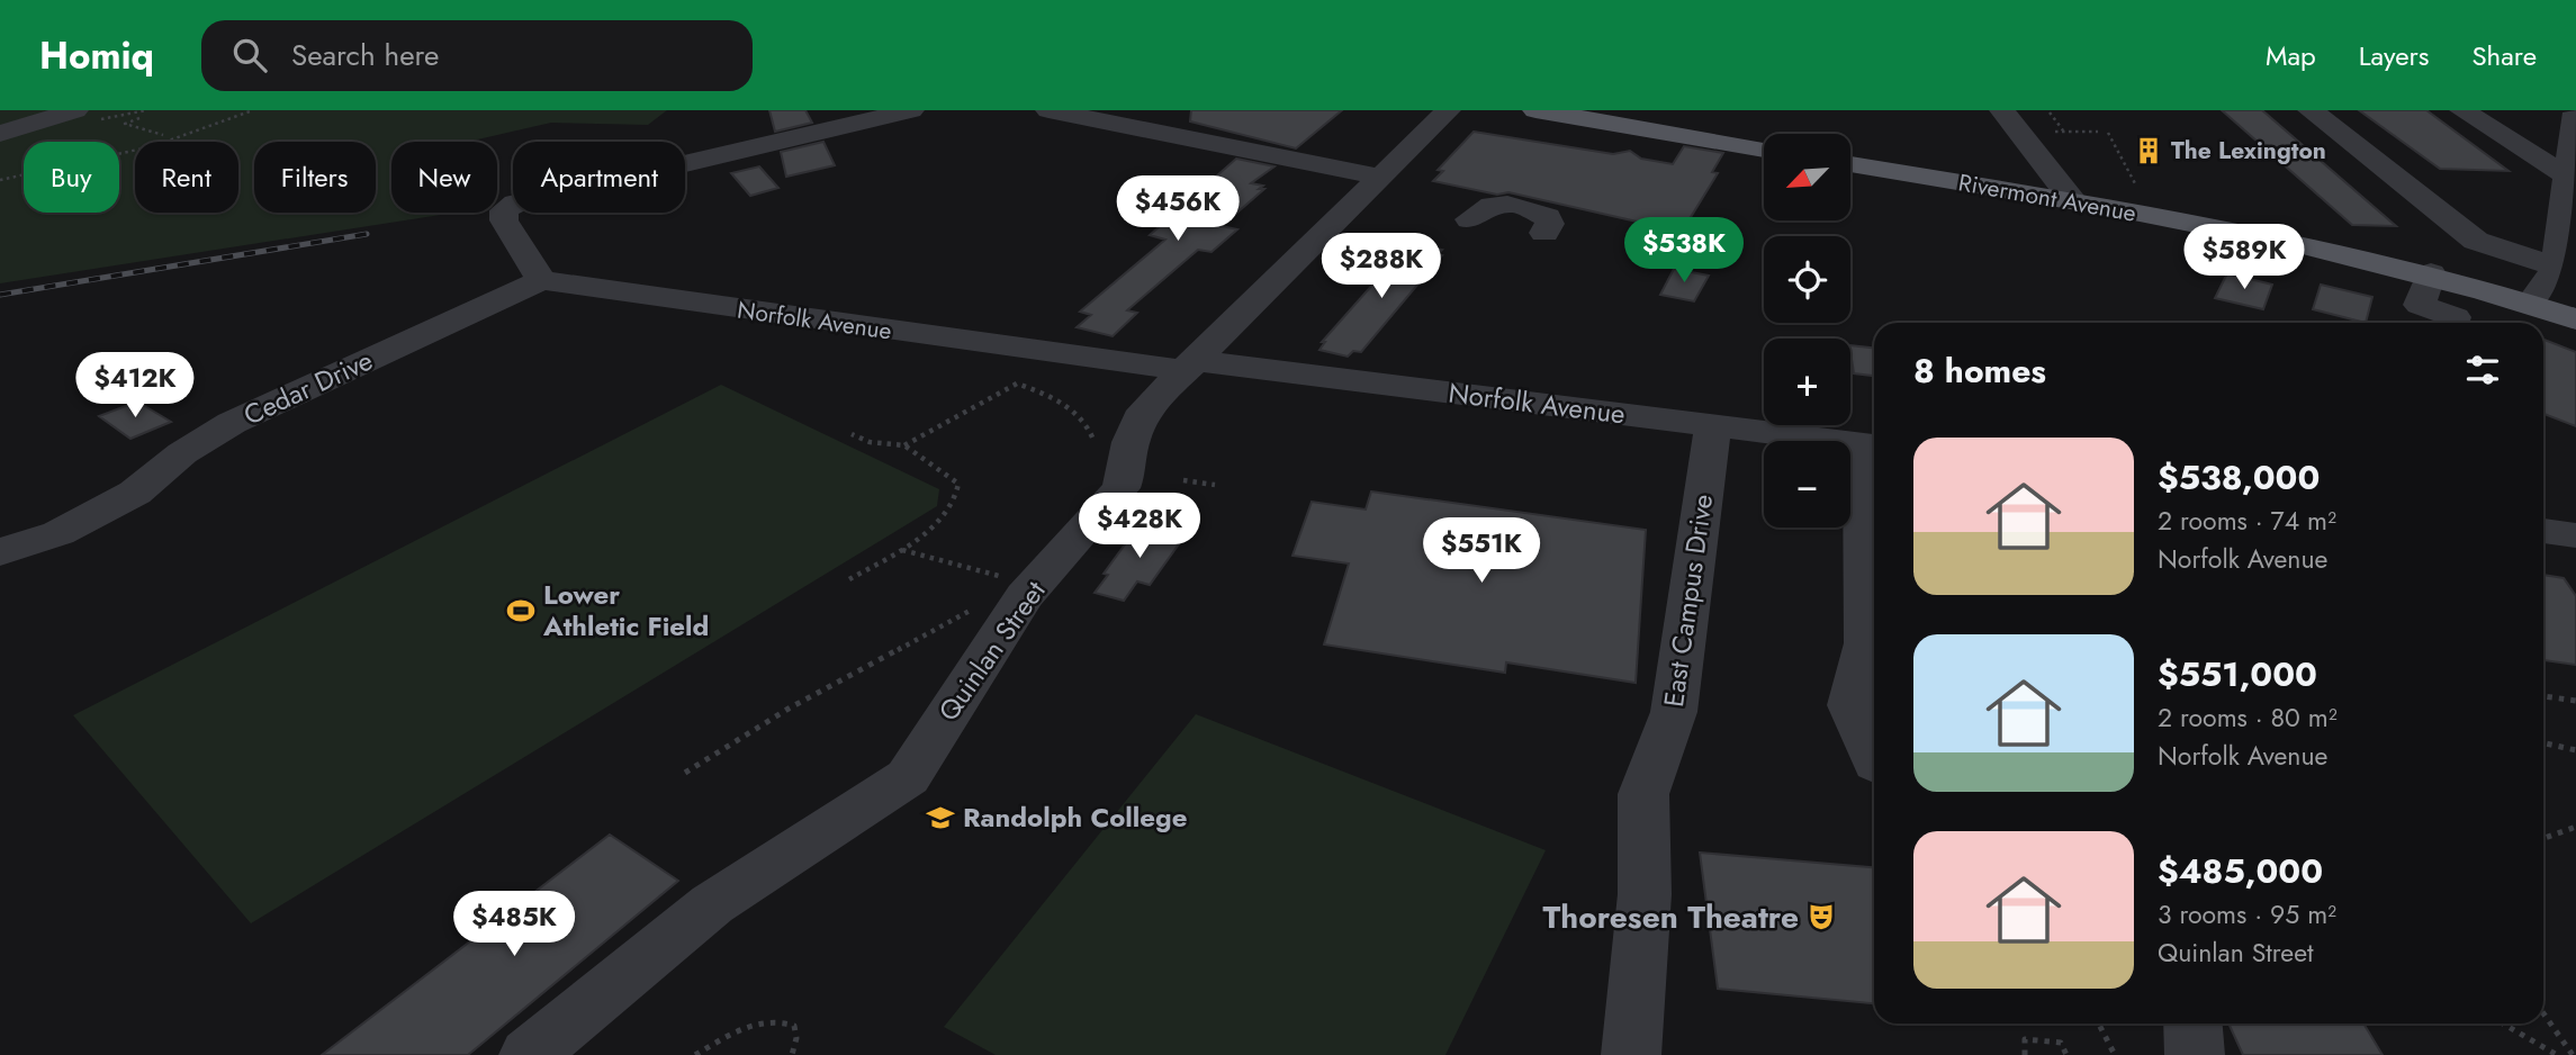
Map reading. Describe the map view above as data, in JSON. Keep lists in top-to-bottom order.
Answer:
{
  "streets": {
    "main road": ["Rivermont Avenue"],
    "street": [
      "Norfolk Avenue",
      "Cedar Drive",
      "East Campus Drive",
      "Quinlan Street"
    ]
  },
  "crossings": [
    ["Norfolk Avenue", "Cedar Drive"],
    ["Norfolk Avenue", "East Campus Drive"],
    ["Norfolk Avenue", "Quinlan Street"]
  ],
  "places": {
    "building": ["The Lexington"],
    "sports": ["Lower Athletic Field"],
    "school or university": ["Randolph College"],
    "theatre": ["Thoresen Theatre"]
  },
  "north": "bottom left",
  "page": {
    "header": "Homiq",
    "search": "Search here",
    "nav": ["Map", "Layers", "Share"],
    "map_buttons": ["+", "−"],
    "chip": [
      "Buy",
      "Rent",
      "Filters",
      "New",
      "Apartment"
    ],
    "price": [
      "$456K",
      "$538K",
      "$589K",
      "$288K",
      "$412K",
      "$428K",
      "$551K",
      "$485K"
    ],
    "heading": "8 homes",
    "list": [
      {
        "name": "$538,000",
        "note": "2 rooms · 74 m² · Norfolk Avenue"
      },
      {
        "name": "$551,000",
        "note": "2 rooms · 80 m² · Norfolk Avenue"
      },
      {
        "name": "$485,000",
        "note": "3 rooms · 95 m² · Quinlan Street"
      }
    ]
  }
}
